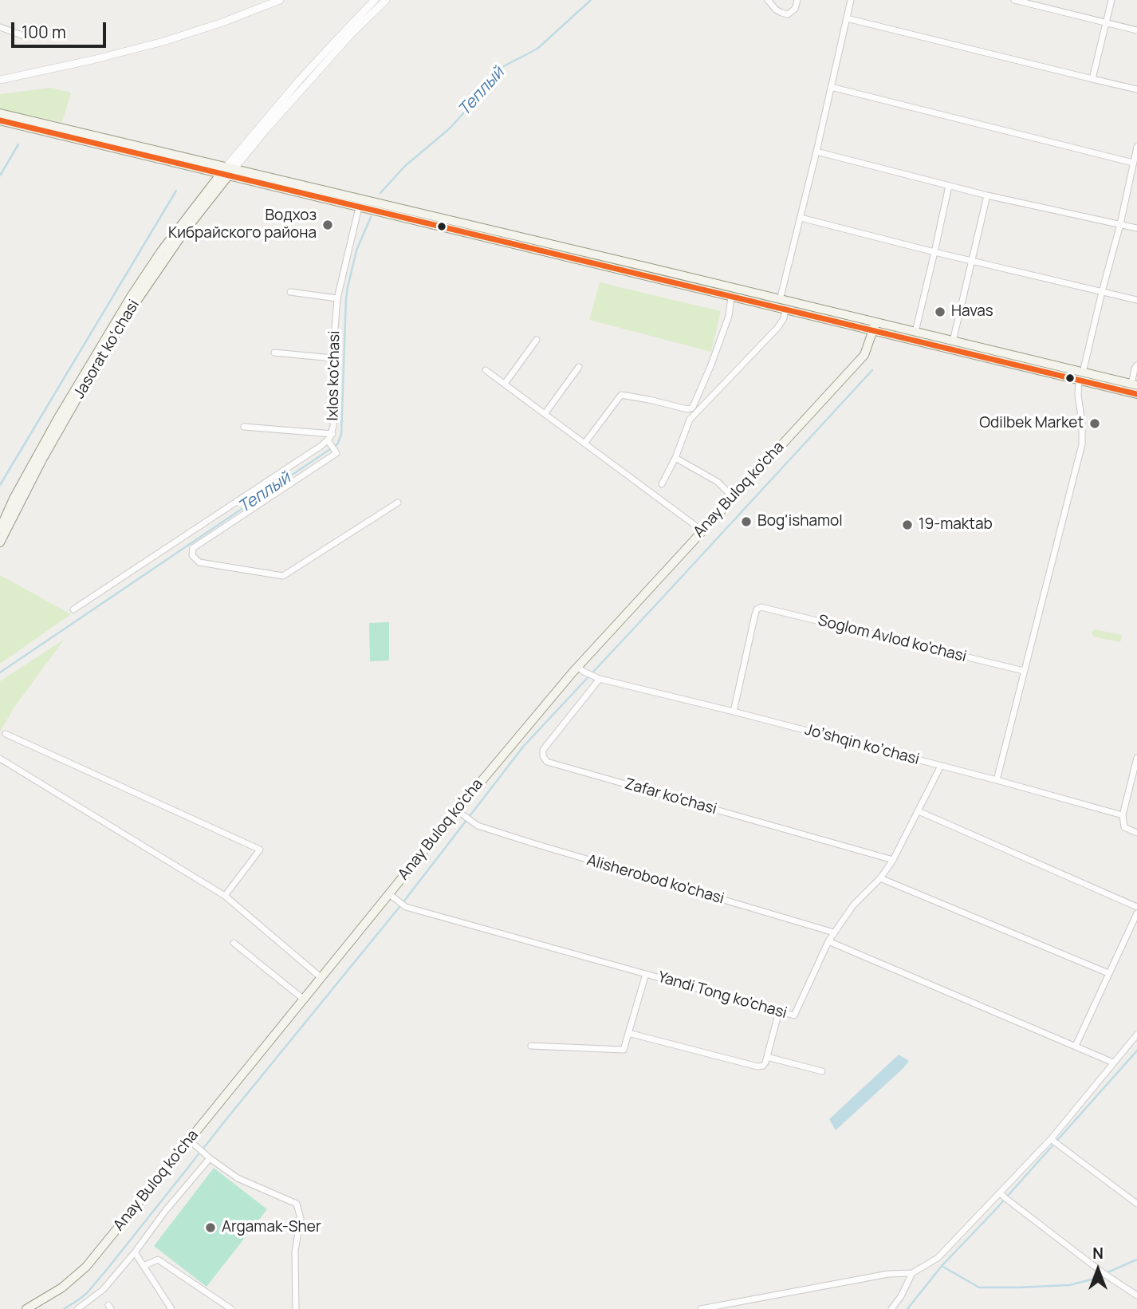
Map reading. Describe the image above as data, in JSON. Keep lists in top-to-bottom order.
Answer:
{
  "streets": {
    "main road": ["Jasorat koʻchasi", "Anay Buloq ko'cha"],
    "street": [
      "Ixlos ko'chasi",
      "Soglom Avlod ko'chasi",
      "Joʼshqin koʼchasi",
      "Zafar ko'chasi",
      "Alisherobod ko'chasi",
      "Yandi Tong ko'chasi"
    ]
  },
  "crossings": [
    ["Anay Buloq ko'cha", "Joʼshqin koʼchasi"],
    ["Anay Buloq ko'cha", "Alisherobod ko'chasi"],
    ["Anay Buloq ko'cha", "Yandi Tong ko'chasi"],
    ["Soglom Avlod ko'chasi", "Joʼshqin koʼchasi"],
    ["Joʼshqin koʼchasi", "Zafar ko'chasi"],
    ["Joʼshqin koʼchasi", "Yandi Tong ko'chasi"],
    ["Zafar ko'chasi", "Yandi Tong ko'chasi"],
    ["Alisherobod ko'chasi", "Yandi Tong ko'chasi"]
  ],
  "water": ["Теплый"],
  "places": [
    "Водхоз Кибрайского района",
    "Havas",
    "Odilbek Market",
    "Bog'ishamol",
    "19-maktab",
    "Argamak-Sher"
  ],
  "scale_bar": "100 m",
  "north": "top"
}
